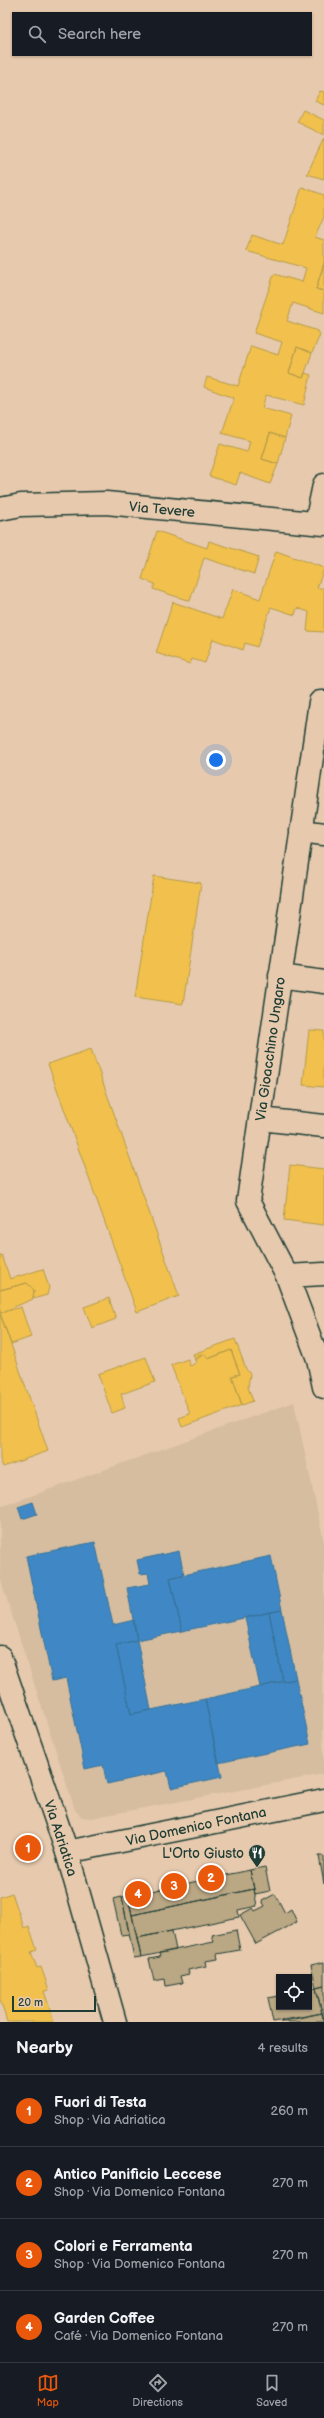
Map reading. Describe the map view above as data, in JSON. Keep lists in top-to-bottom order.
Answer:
{
  "streets": {
    "street": [
      "Via Tevere",
      "Via Gioacchino Ungaro",
      "Via Domenico Fontana",
      "Via Adriatica"
    ]
  },
  "crossings": [
    ["Via Domenico Fontana", "Via Adriatica"]
  ],
  "places": {
    "restaurant": ["L'Orto Giusto"]
  },
  "scale_bar": "20 m",
  "page": {
    "search": "Search here",
    "pins": [
      "1",
      "2",
      "3",
      "4"
    ],
    "scale": "20 m",
    "heading": ["Nearby", "4 results"],
    "list": [
      {
        "mark": "1",
        "name": "Fuori di Testa",
        "note": "Shop · Via Adriatica",
        "value": "260 m"
      },
      {
        "mark": "2",
        "name": "Antico Panificio Leccese",
        "note": "Shop · Via Domenico Fontana",
        "value": "270 m"
      },
      {
        "mark": "3",
        "name": "Colori e Ferramenta",
        "note": "Shop · Via Domenico Fontana",
        "value": "270 m"
      },
      {
        "mark": "4",
        "name": "Garden Coffee",
        "note": "Café · Via Domenico Fontana",
        "value": "270 m"
      }
    ],
    "nav": ["Map", "Directions", "Saved"]
  }
}
